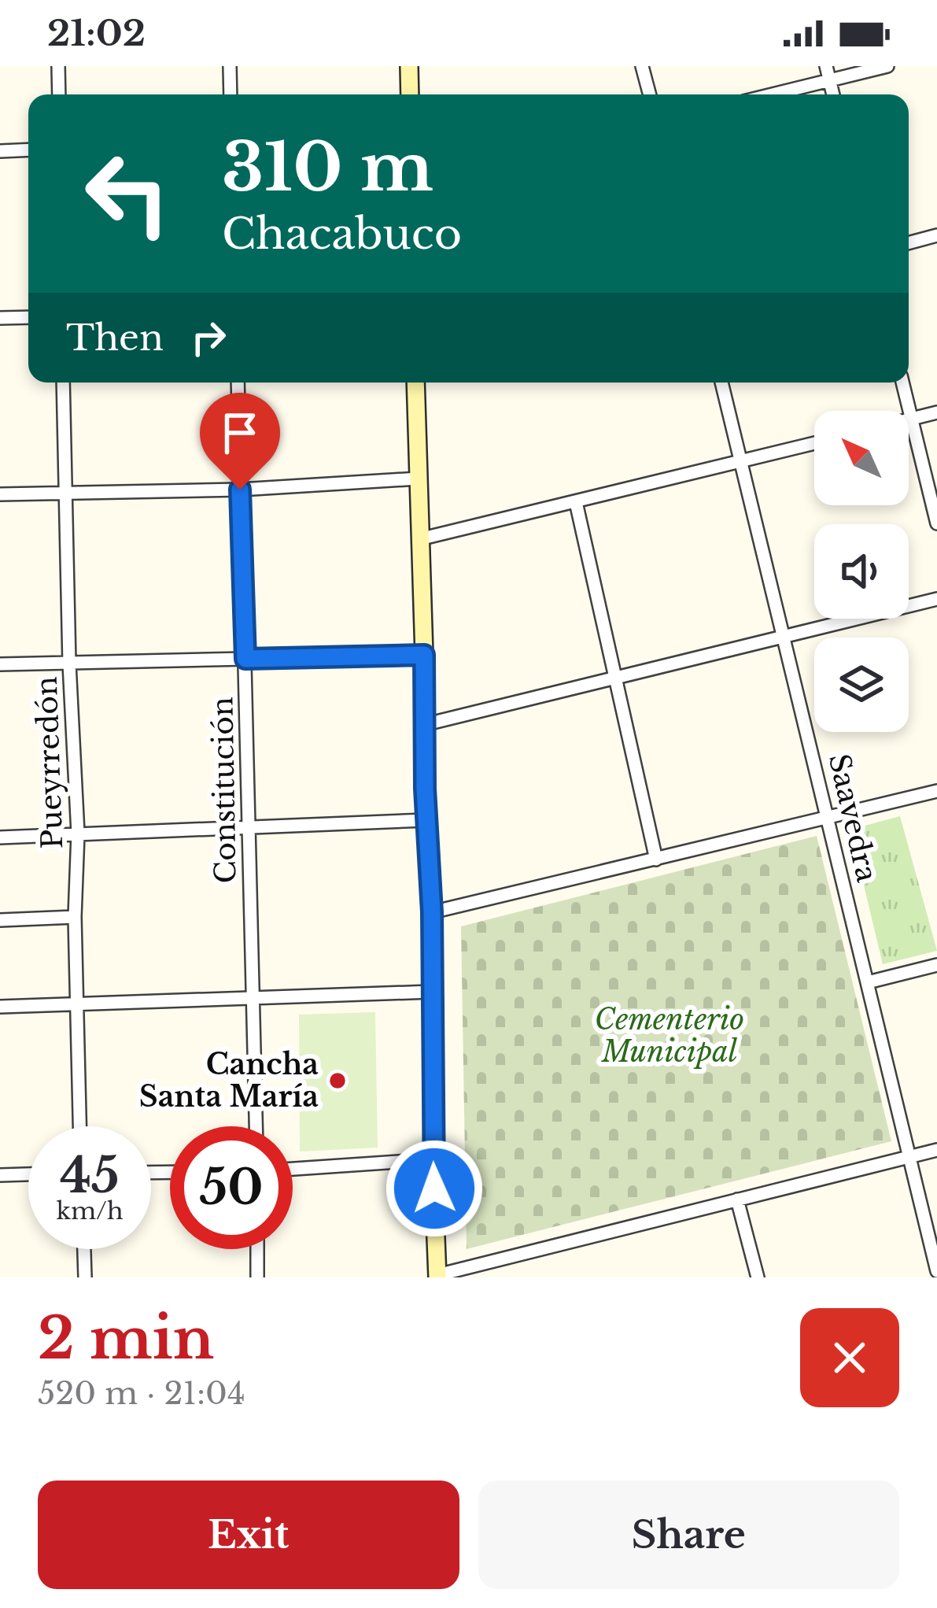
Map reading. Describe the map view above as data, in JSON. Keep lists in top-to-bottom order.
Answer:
{
  "streets": {
    "street": ["Pueyrredón", "Constitución", "Saavedra"]
  },
  "parks": ["Cementerio Municipal"],
  "places": ["Cancha Santa María"],
  "north": "top left",
  "page": {
    "status": "21:02",
    "turn": ["310 m", "Chacabuco"],
    "then": "Then",
    "speed": "45 km/h",
    "limit": "50",
    "heading": ["2 min", "520 m · 21:04"],
    "buttons": ["Exit", "Share"]
  }
}
